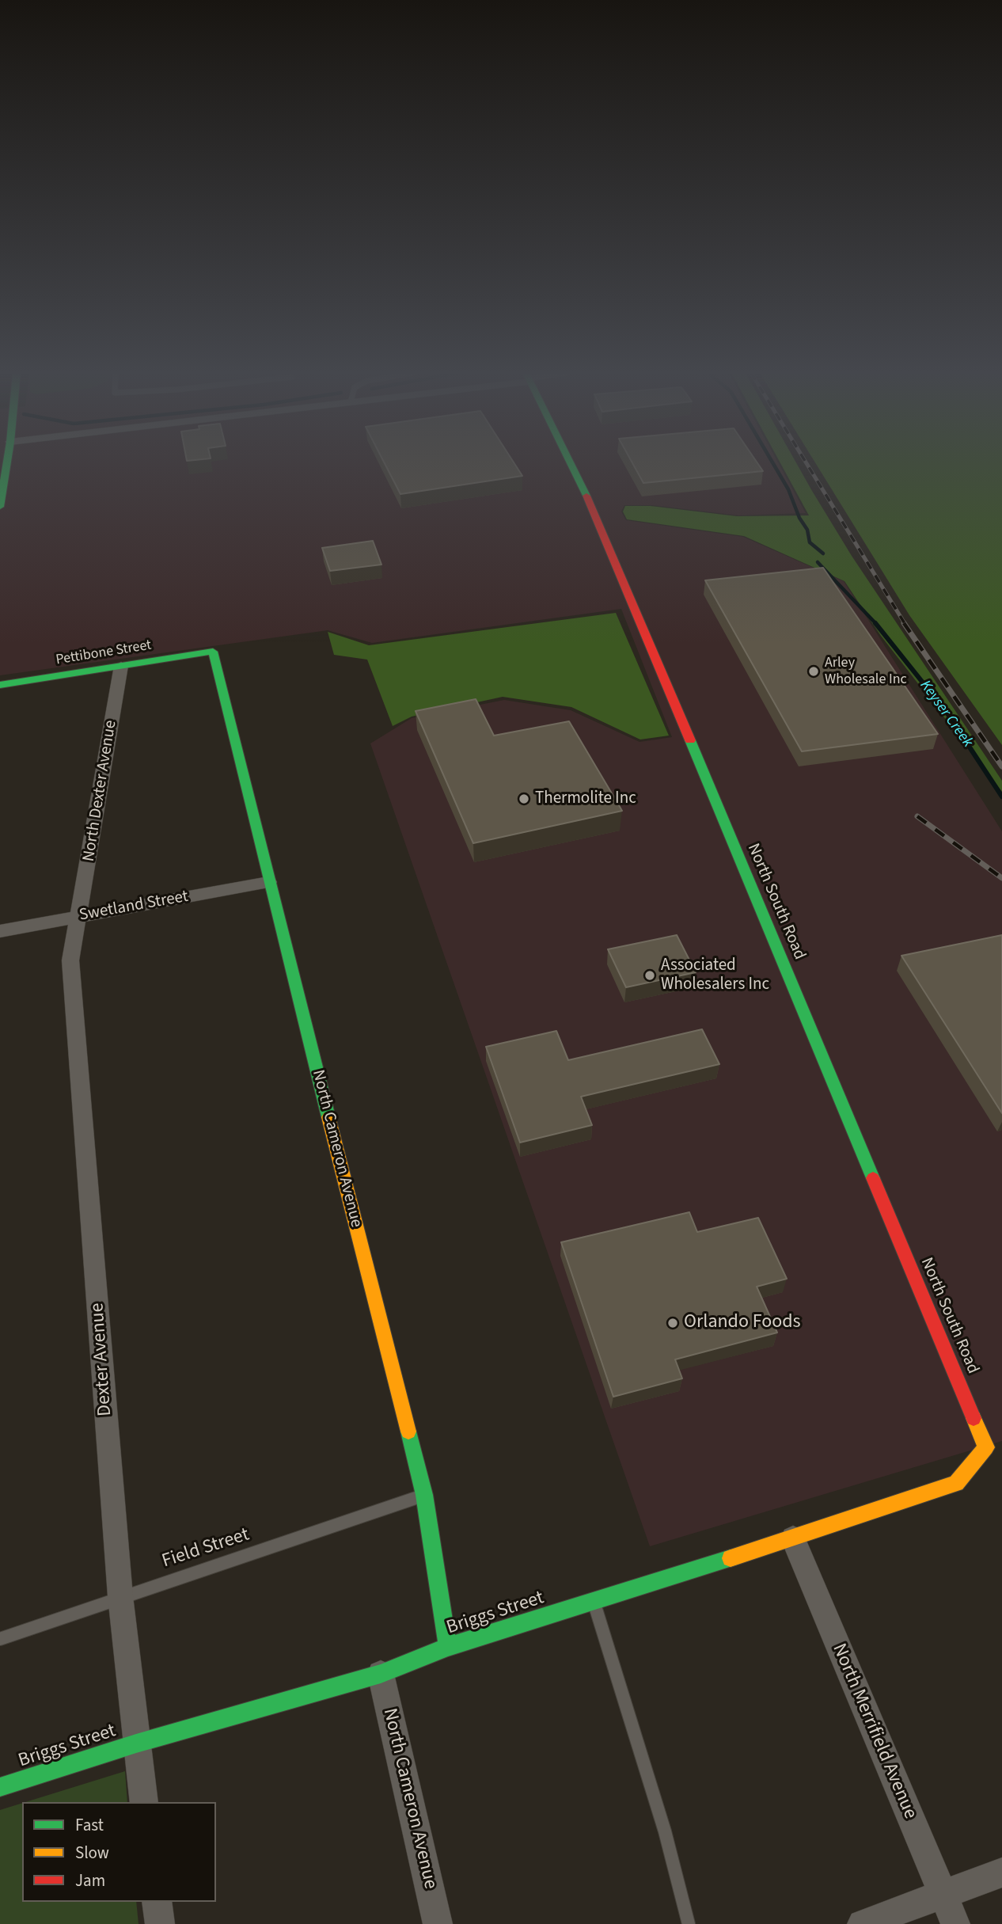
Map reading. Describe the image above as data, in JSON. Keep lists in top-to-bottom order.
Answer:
{
  "streets": {
    "street": [
      "Pettibone Street",
      "North Dexter Avenue",
      "North South Road",
      "Swetland Street",
      "North Cameron Avenue",
      "Dexter Avenue",
      "Briggs Street",
      "North Merrifield Avenue"
    ],
    "lane": ["Field Street"]
  },
  "crossings": [
    ["Pettibone Street", "North Dexter Avenue"],
    ["Pettibone Street", "North Cameron Avenue"],
    ["North Dexter Avenue", "Swetland Street"],
    ["North Dexter Avenue", "Dexter Avenue"],
    ["North South Road", "Briggs Street"],
    ["Swetland Street", "North Cameron Avenue"],
    ["Swetland Street", "Dexter Avenue"],
    ["North Cameron Avenue", "Field Street"],
    ["North Cameron Avenue", "Briggs Street"],
    ["Dexter Avenue", "Field Street"],
    ["Dexter Avenue", "Briggs Street"],
    ["Briggs Street", "North Merrifield Avenue"]
  ],
  "water": ["Keyser Creek"],
  "places": [
    "Arley Wholesale Inc",
    "Thermolite Inc",
    "Associated Wholesalers Inc",
    "Orlando Foods"
  ],
  "legend": ["Fast", "Slow", "Jam"]
}
